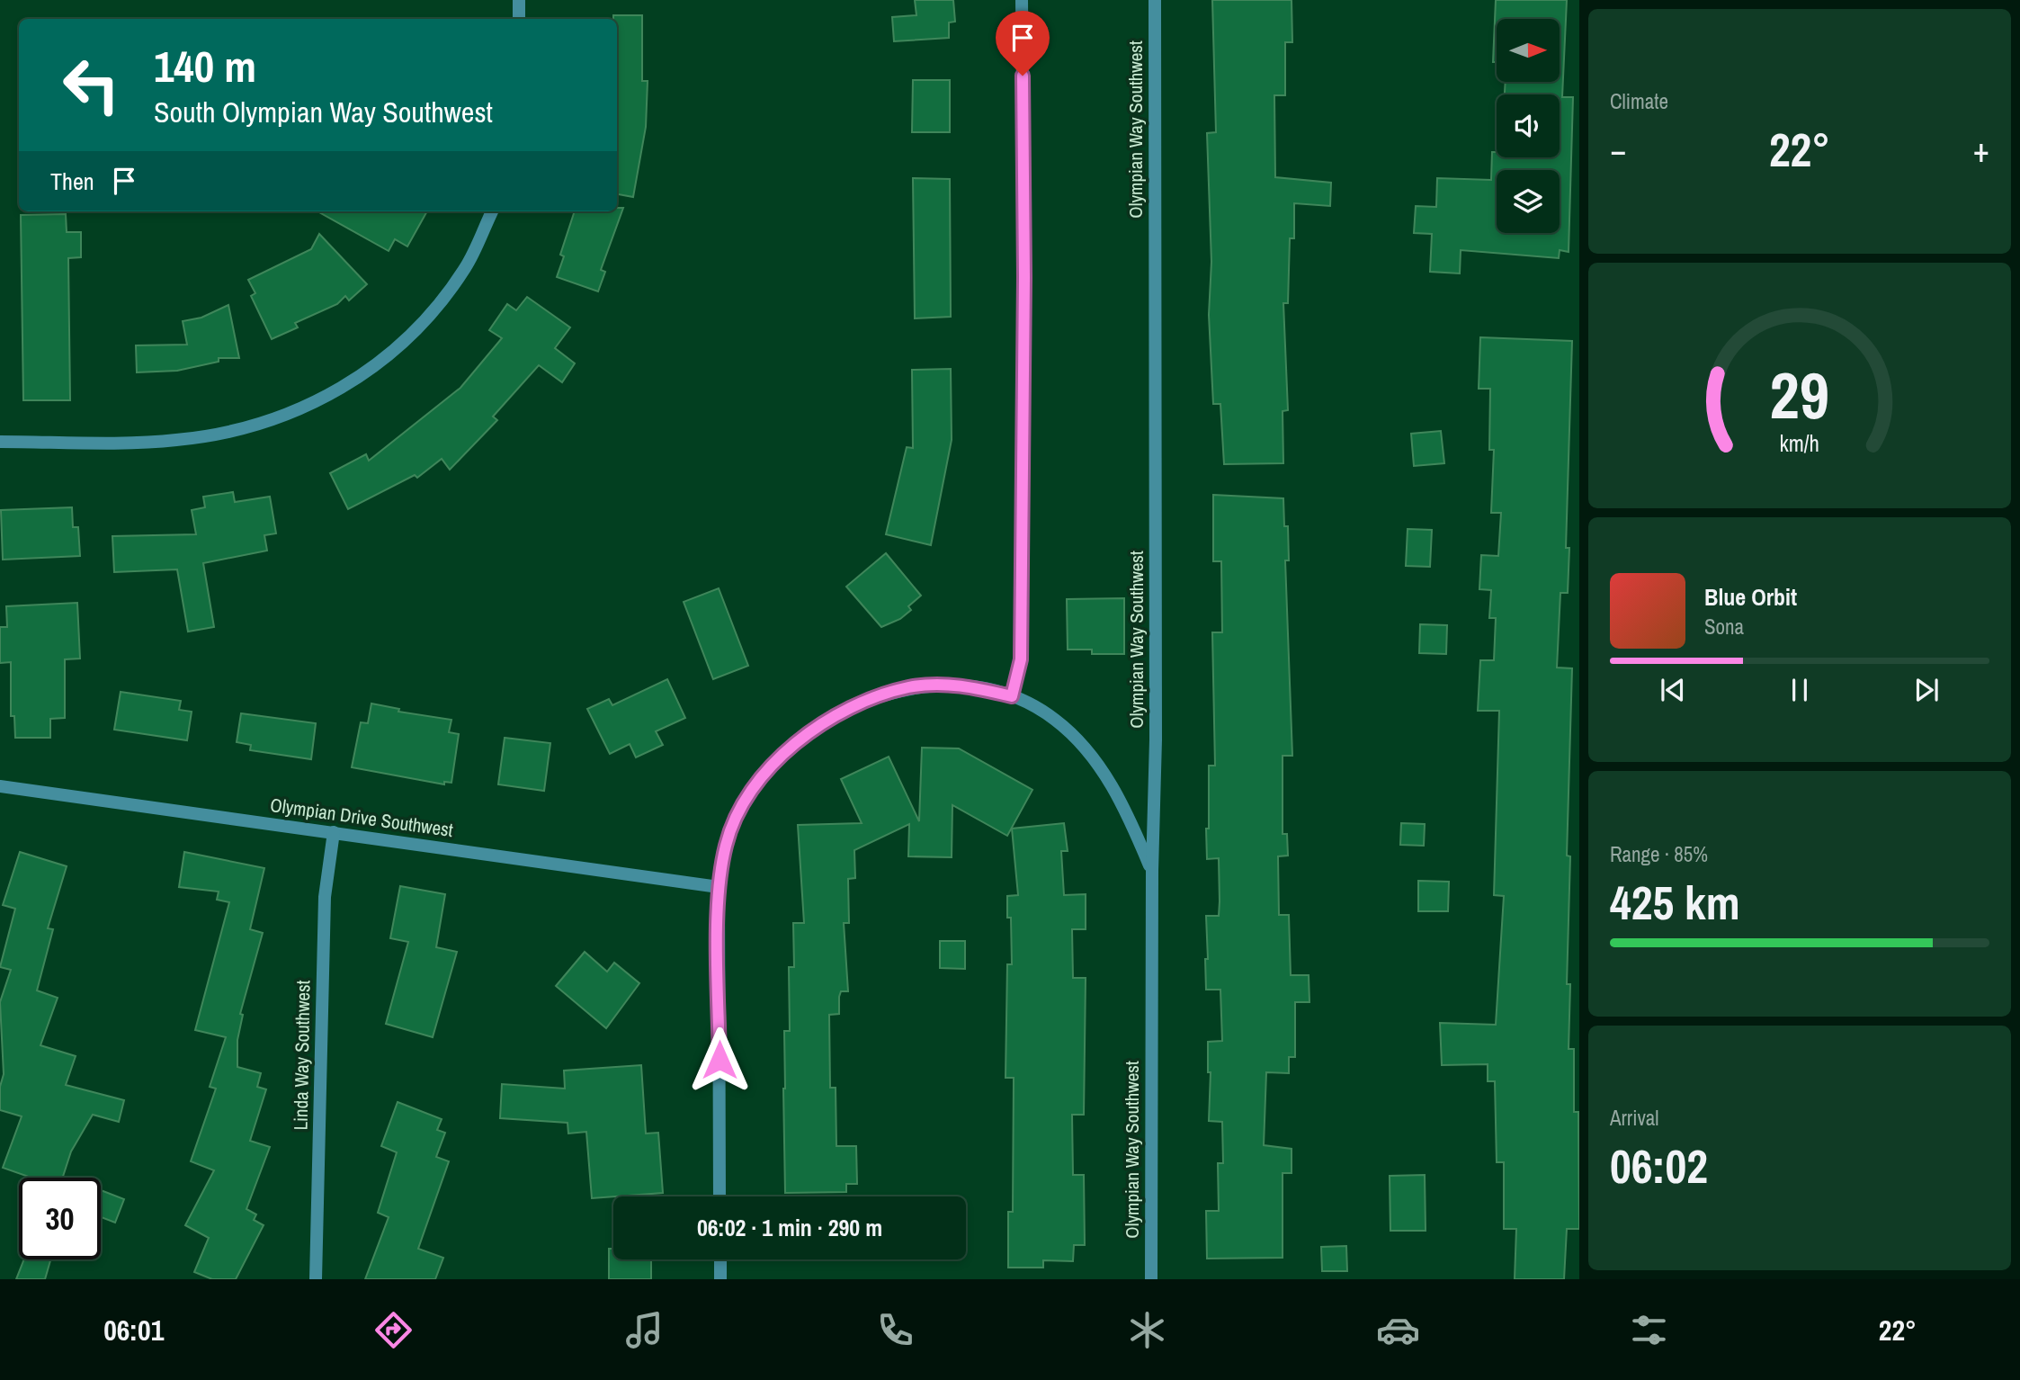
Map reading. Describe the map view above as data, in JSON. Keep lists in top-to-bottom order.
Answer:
{
  "streets": {
    "street": ["Olympian Way Southwest", "Olympian Drive Southwest", "Linda Way Southwest"]
  },
  "crossings": [
    ["Olympian Drive Southwest", "Linda Way Southwest"]
  ],
  "north": "right",
  "page": {
    "tile": [
      "Climate",
      ["Range · 85%", "425 km"],
      ["Arrival", "06:02"]
    ],
    "turn": ["140 m", "South Olympian Way Southwest"],
    "heat": ["−", "22°", "+"],
    "then": "Then",
    "song": ["Blue Orbit", "Sona"],
    "limit": "30",
    "trip": "06:02 · 1 min · 290 m",
    "tabs": ["06:01", "22°"],
    "gauge": ["29", "km/h"]
  }
}
